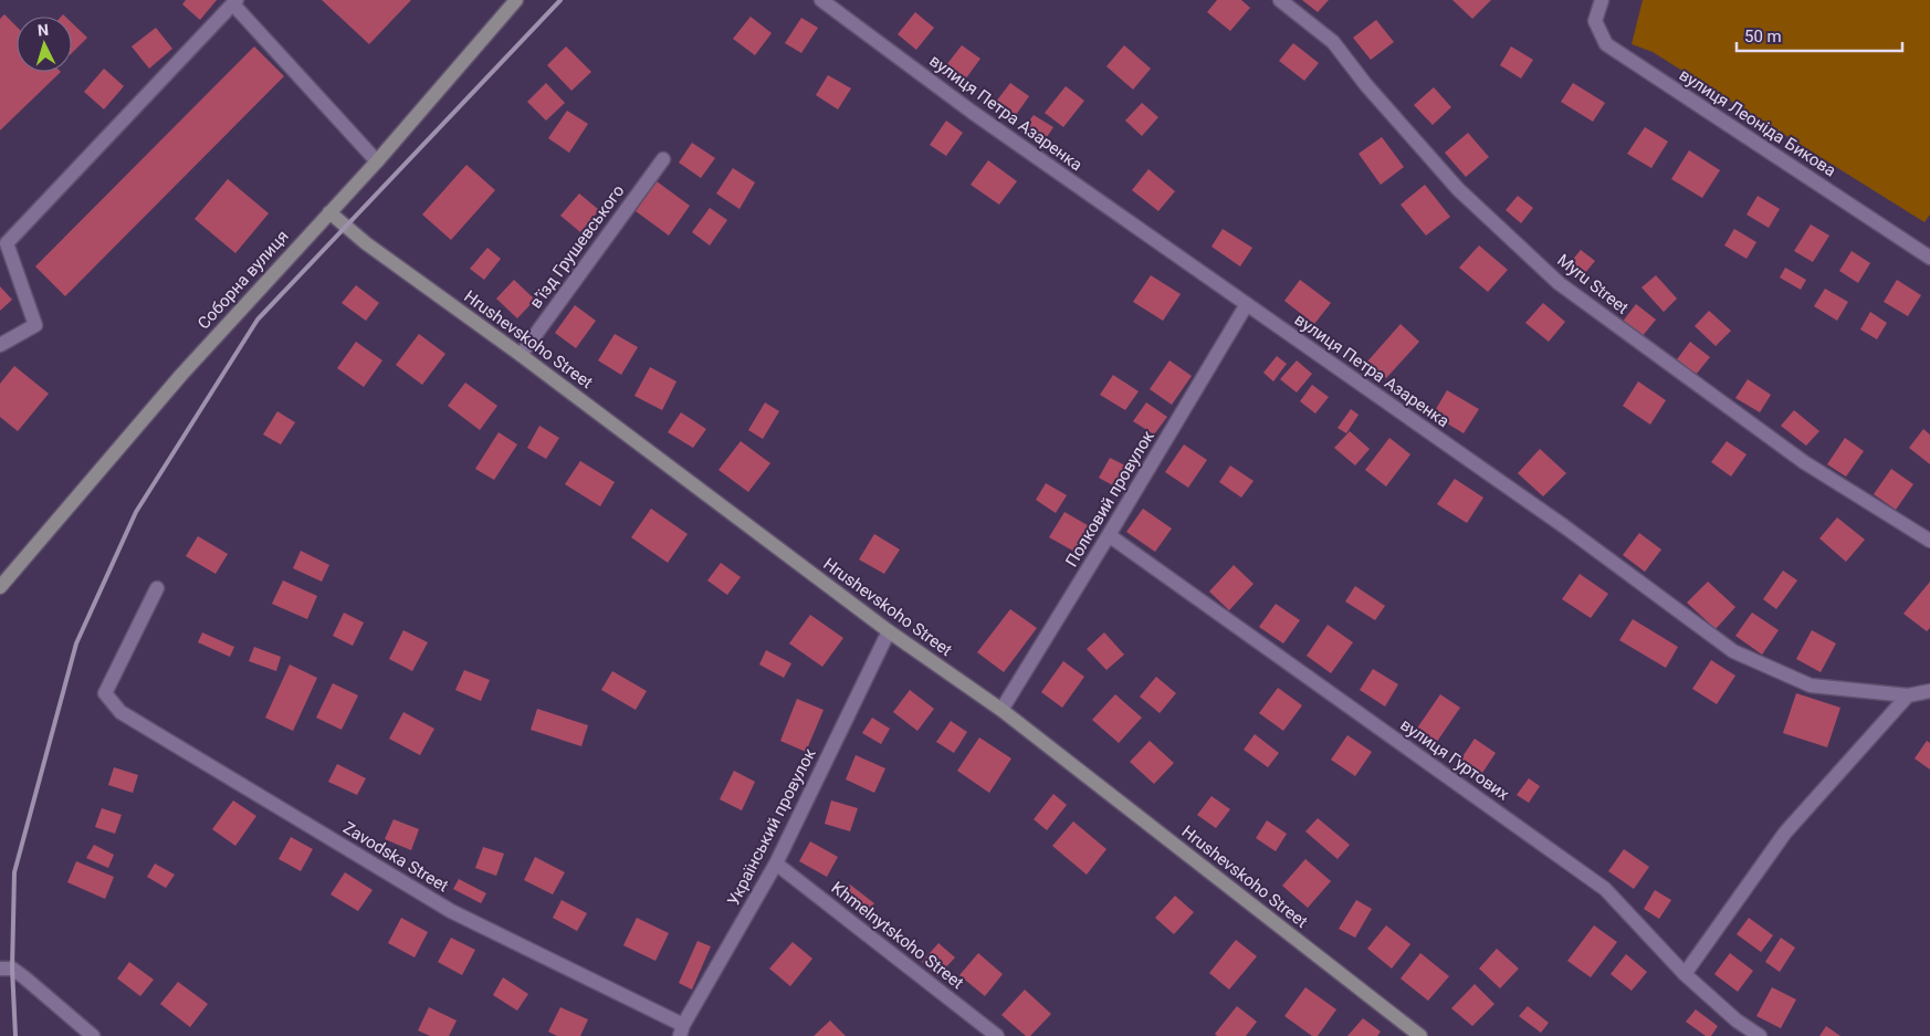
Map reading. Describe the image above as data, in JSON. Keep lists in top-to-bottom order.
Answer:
{
  "streets": {
    "street": [
      "вулиця Петра Азаренка",
      "вулиця Леоніда Бикова",
      "в'їзд Грушевського",
      "Соборна вулиця",
      "Myru Street",
      "Hrushevskoho Street",
      "Полковий провулок",
      "вулиця Гуртових",
      "Український провулок",
      "Zavodska Street",
      "Khmelnytskoho Street"
    ]
  },
  "crossings": [
    ["вулиця Петра Азаренка", "Полковий провулок"],
    ["в'їзд Грушевського", "Hrushevskoho Street"],
    ["Соборна вулиця", "Hrushevskoho Street"],
    ["Hrushevskoho Street", "Полковий провулок"],
    ["Hrushevskoho Street", "Український провулок"],
    ["Полковий провулок", "вулиця Гуртових"],
    ["Український провулок", "Zavodska Street"],
    ["Український провулок", "Khmelnytskoho Street"]
  ],
  "scale_bar": "50 m",
  "north": "top"
}
